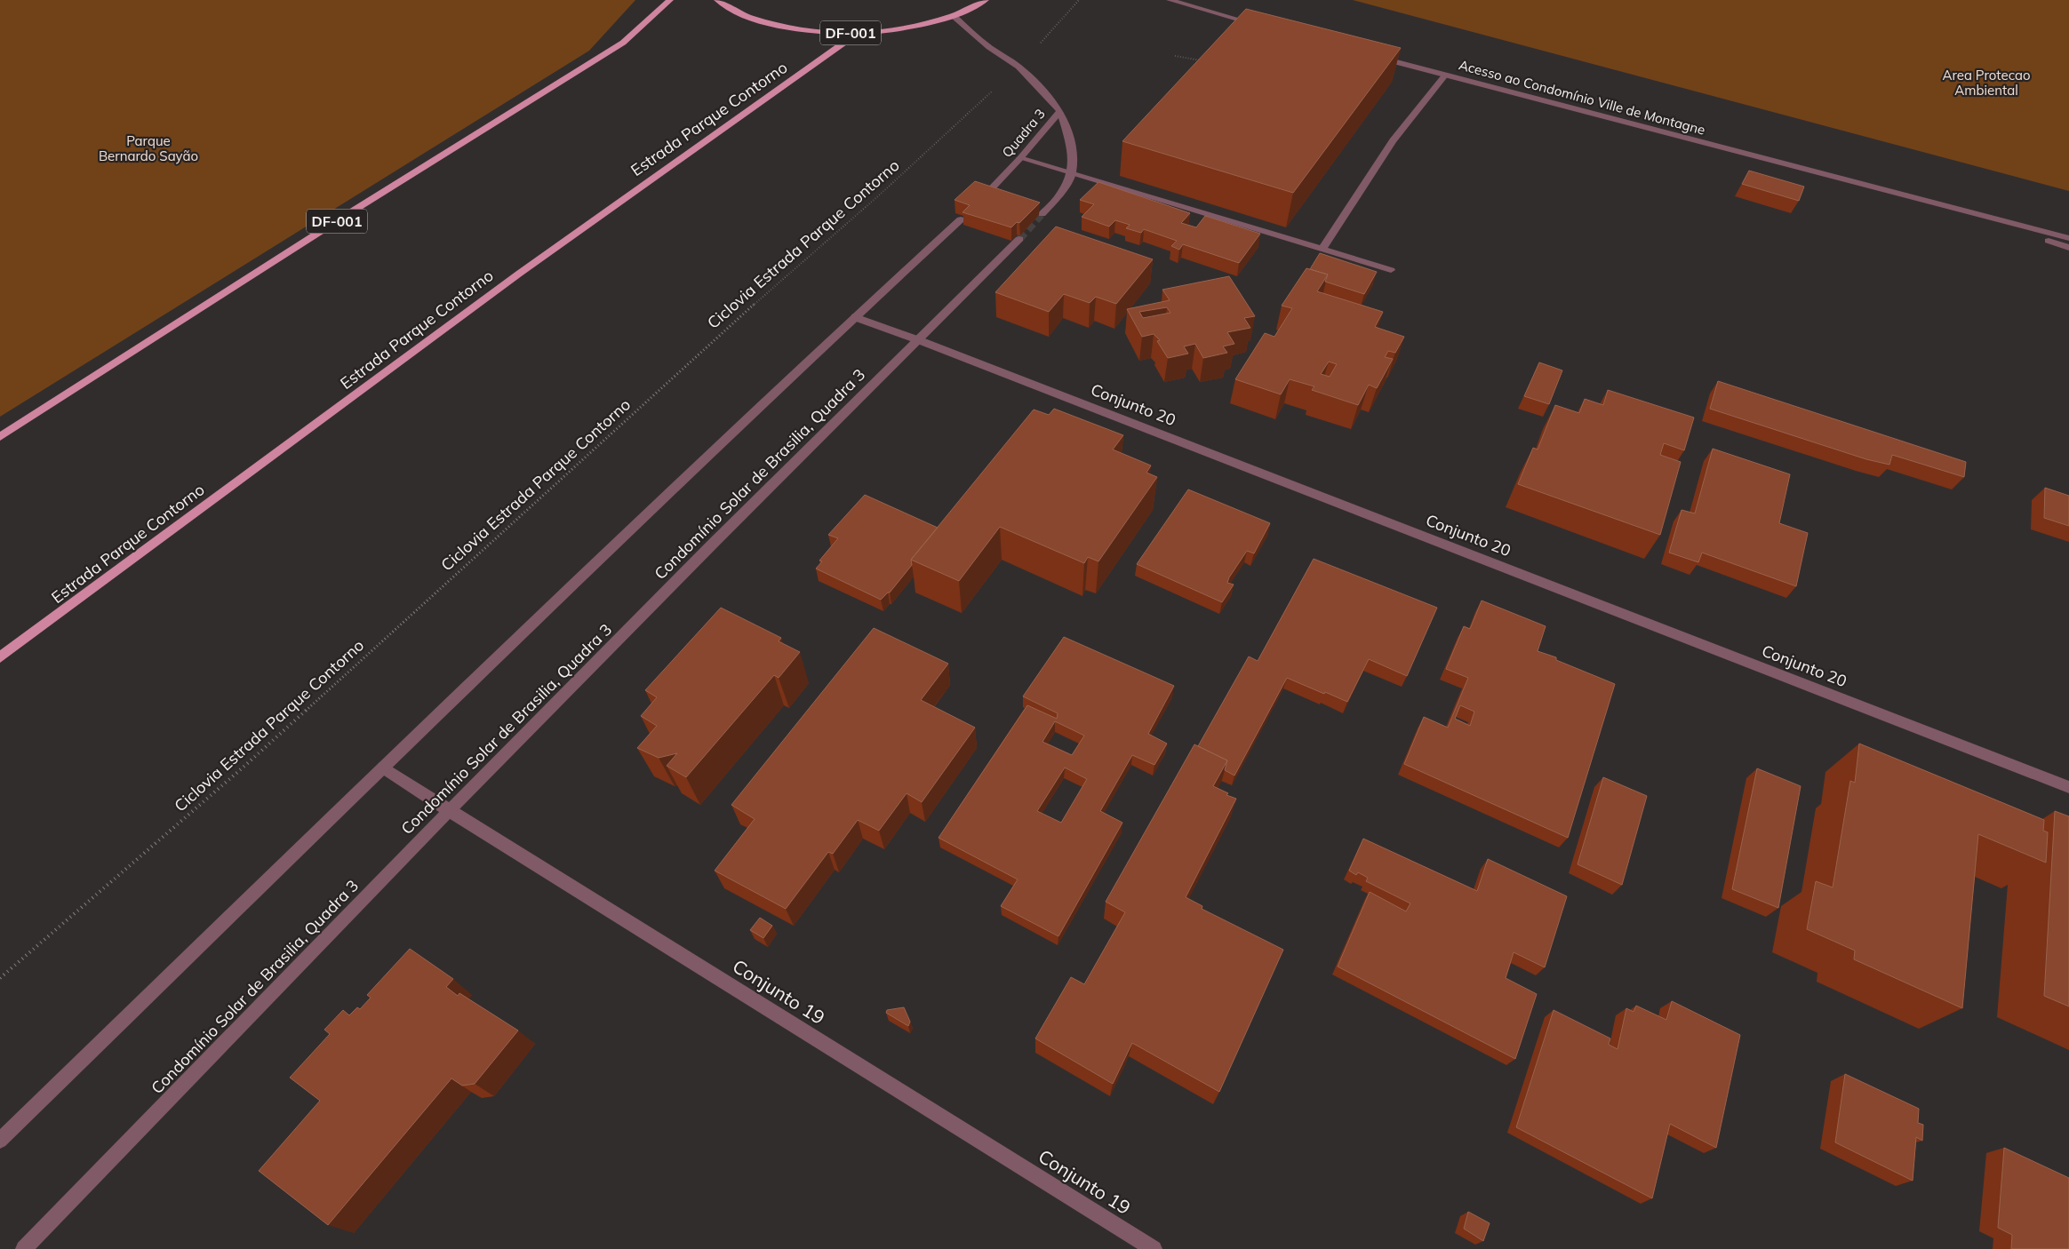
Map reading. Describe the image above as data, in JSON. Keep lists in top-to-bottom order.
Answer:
{
  "streets": {
    "main road": ["DF-001", "Estrada Parque Contorno"],
    "street": [
      "Acesso ao Condomínio Ville de Montagne",
      "Quadra 3",
      "Conjunto 20",
      "Condomínio Solar de Brasilia, Quadra 3",
      "Conjunto 19"
    ],
    "path": ["Ciclovia Estrada Parque Contorno"]
  },
  "crossings": [
    ["DF-001", "Estrada Parque Contorno"],
    ["Conjunto 20", "Condomínio Solar de Brasilia, Quadra 3"],
    ["Condomínio Solar de Brasilia, Quadra 3", "Conjunto 19"]
  ],
  "parks": ["Area Protecao Ambiental", "Parque Bernardo Sayão"]
}
